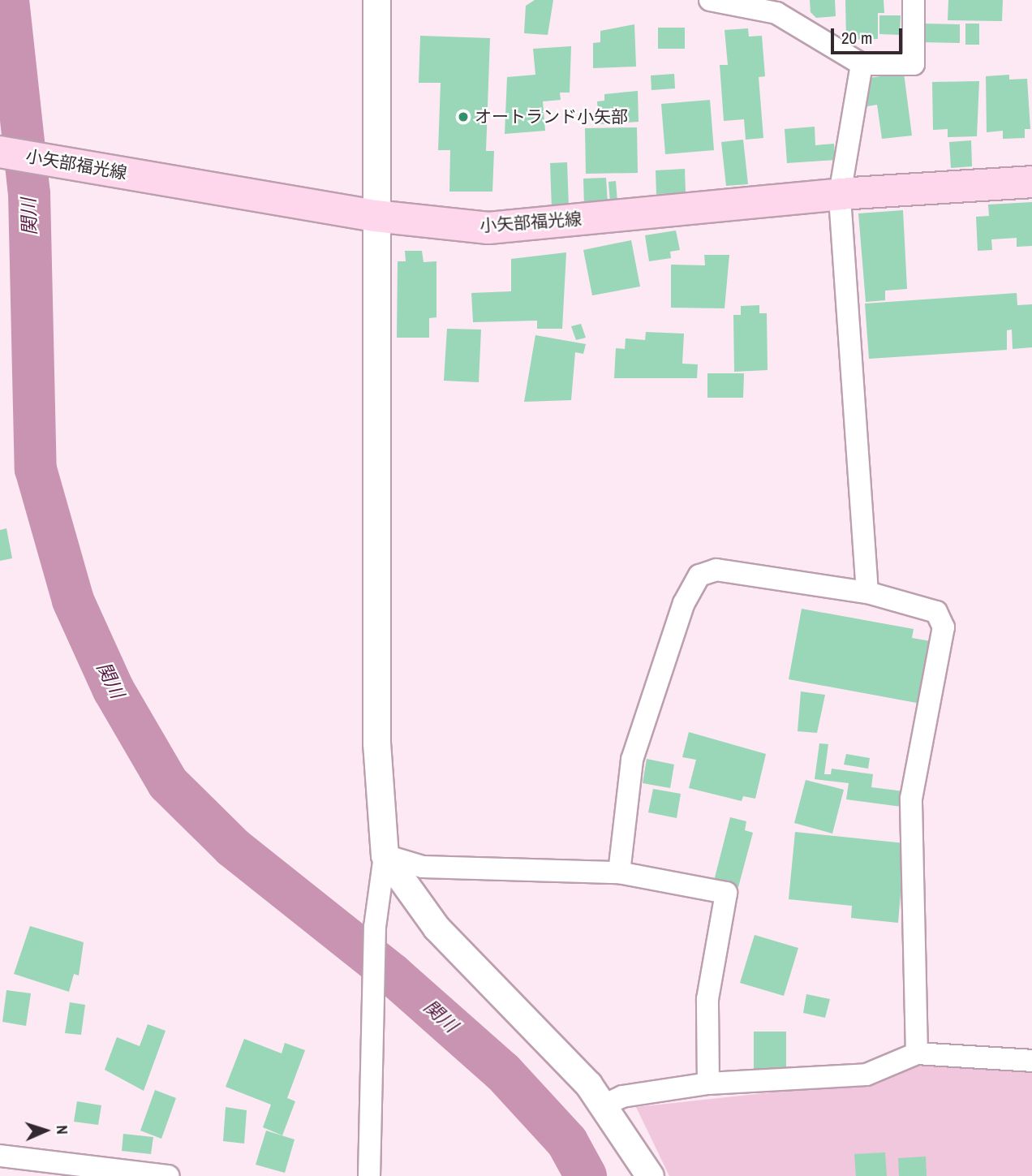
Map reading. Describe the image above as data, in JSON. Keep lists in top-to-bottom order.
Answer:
{
  "streets": {
    "main road": ["小矢部福光線"]
  },
  "water": ["関川"],
  "places": ["オートランド小矢部"],
  "scale_bar": "20 m",
  "north": "right"
}
